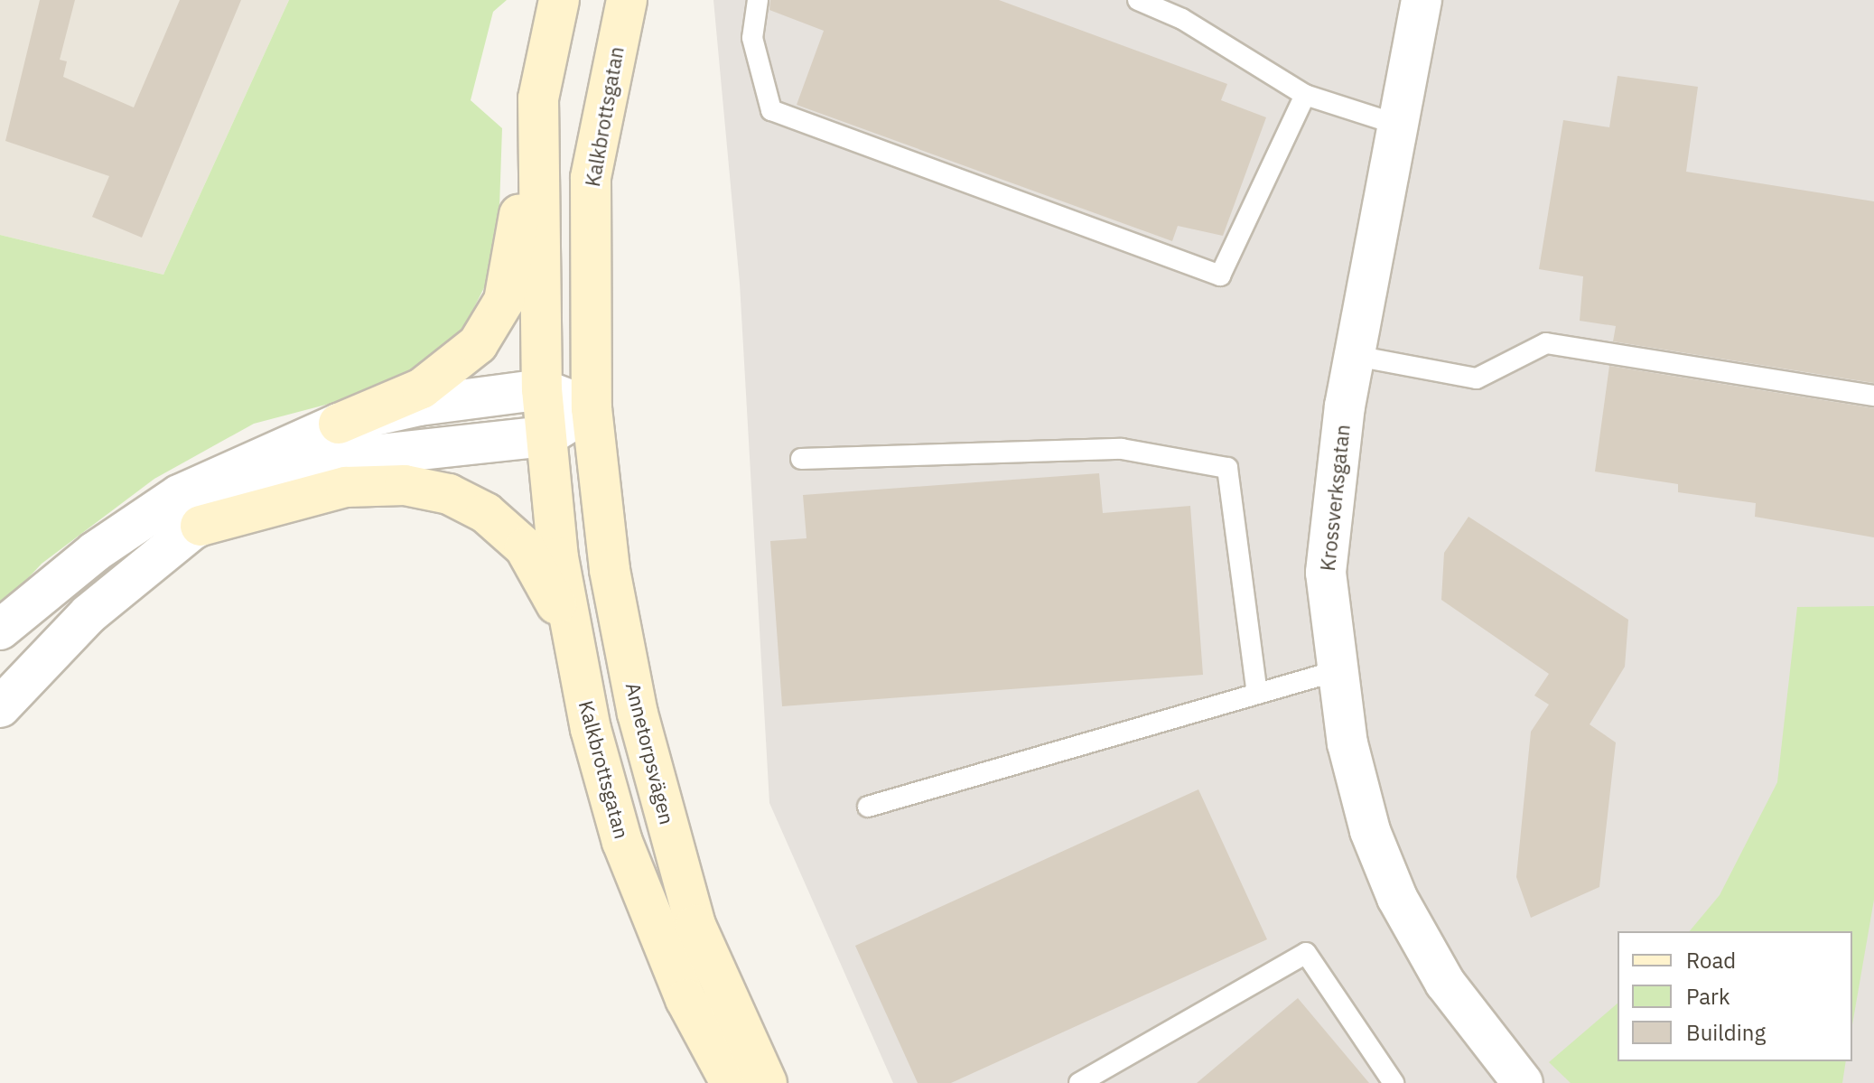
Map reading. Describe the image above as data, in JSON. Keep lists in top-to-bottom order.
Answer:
{
  "streets": {
    "main road": ["Kalkbrottsgatan", "Annetorpsvägen"],
    "street": ["Krossverksgatan"]
  },
  "crossings": [
    ["Kalkbrottsgatan", "Annetorpsvägen"]
  ],
  "legend": ["Road", "Park", "Building"]
}
